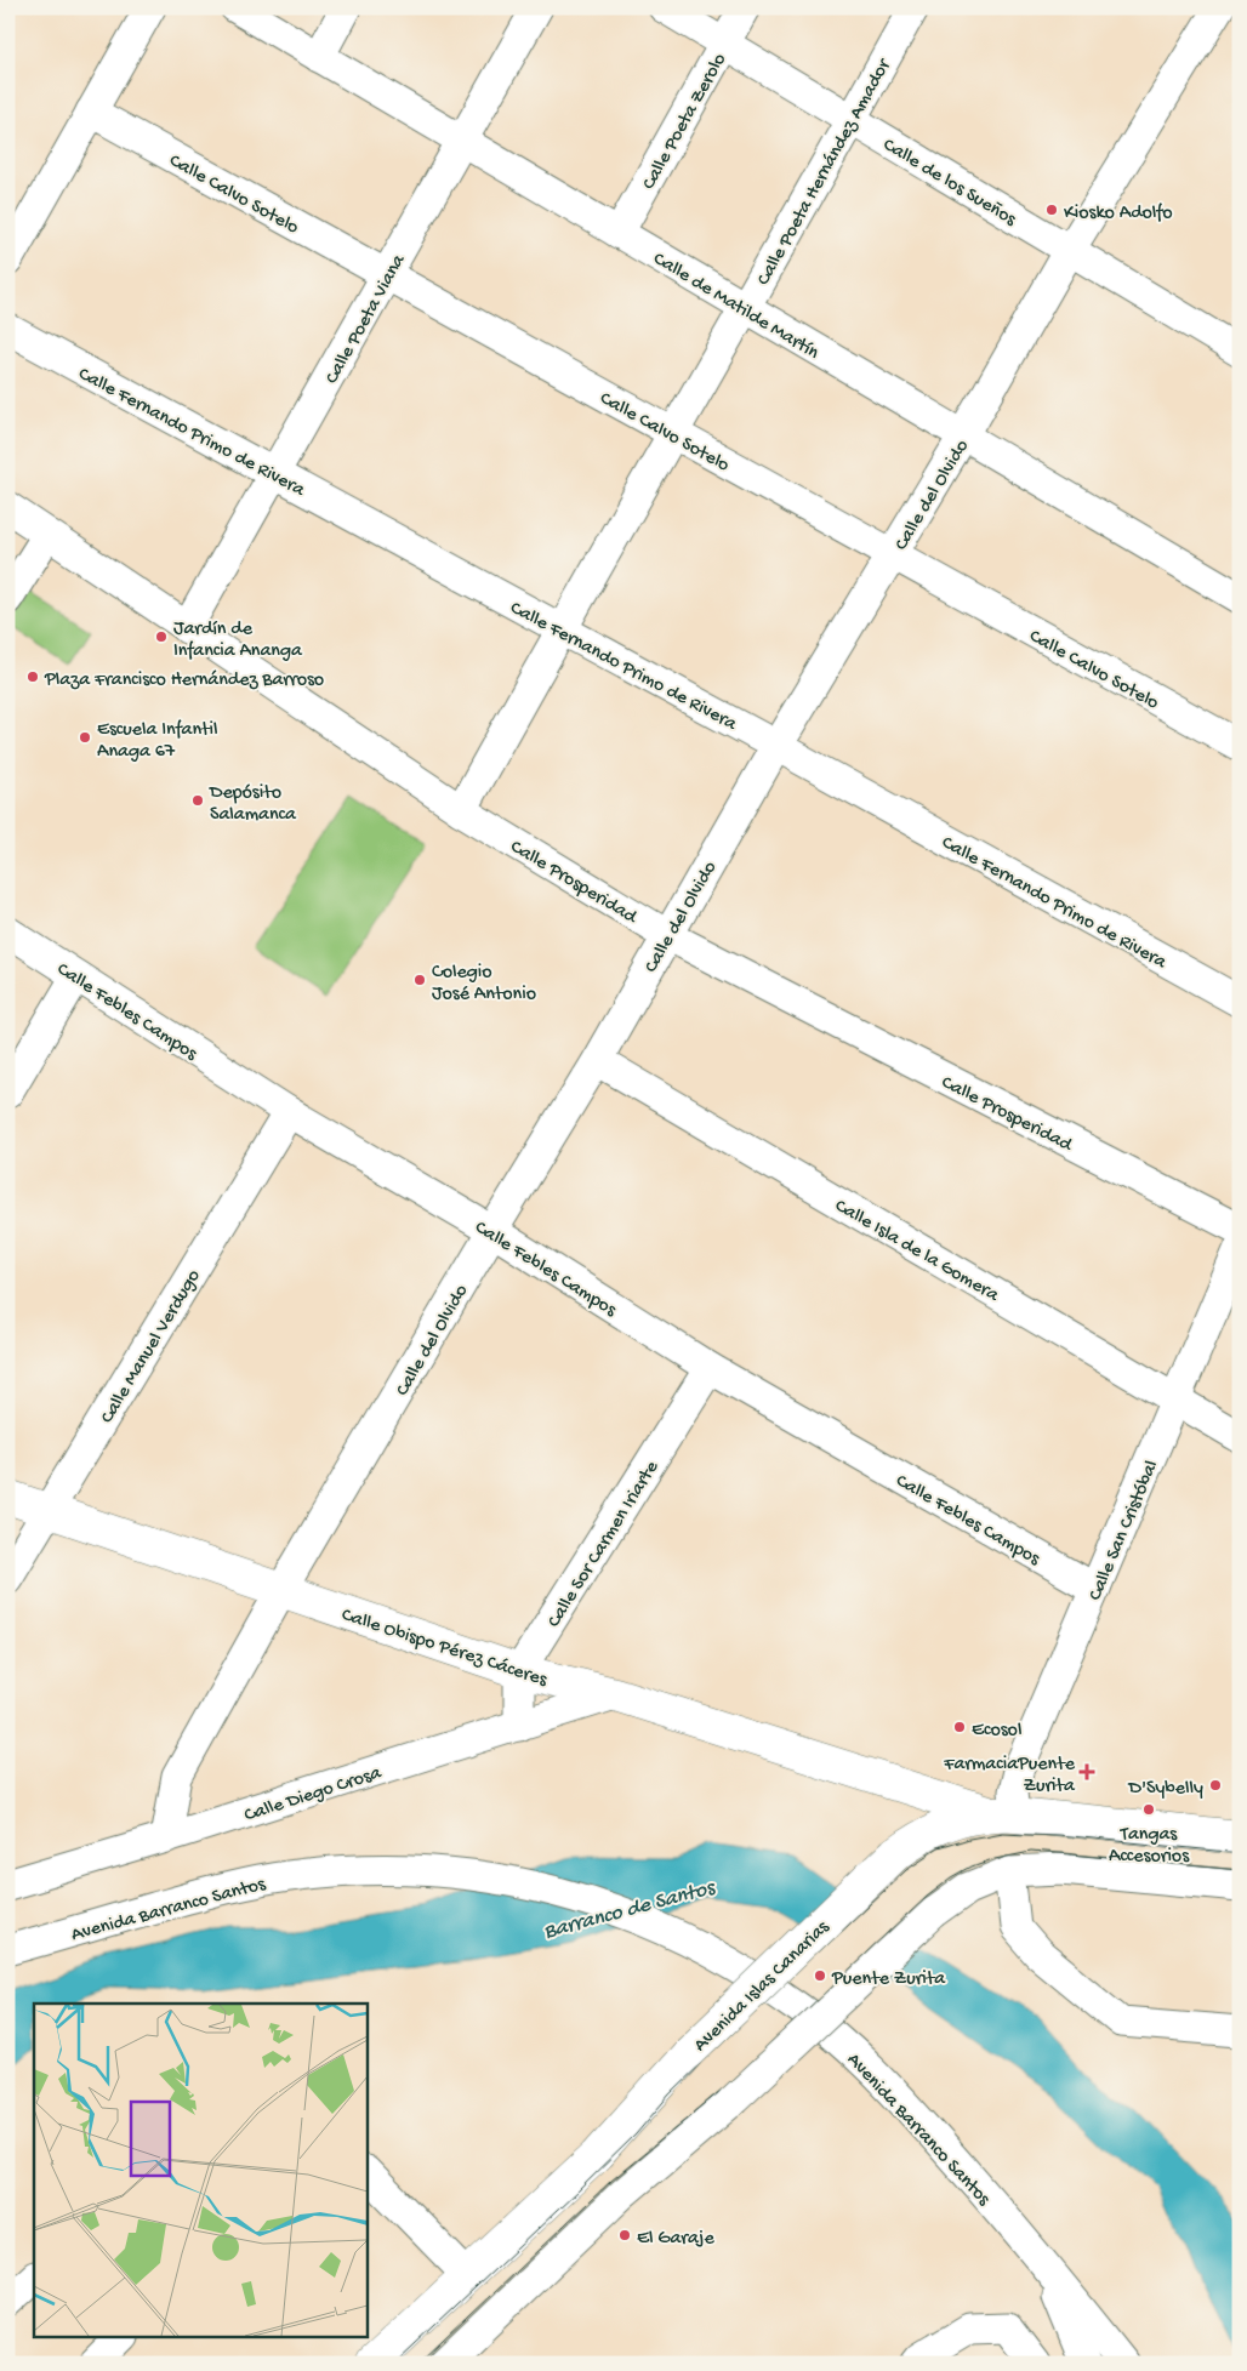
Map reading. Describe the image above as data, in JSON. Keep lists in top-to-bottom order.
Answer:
{
  "streets": {
    "street": [
      "Calle Poeta Zerolo",
      "Calle Poeta Hernández Amador",
      "Calle de los Sueños",
      "Calle Calvo Sotelo",
      "Calle de Matilde Martín",
      "Calle Poeta Viana",
      "Calle Fernando Primo de Rivera",
      "Calle del Olvido",
      "Calle Prosperidad",
      "Calle Febles Campos",
      "Calle Isla de la Gomera",
      "Calle Manuel Verdugo",
      "Calle San Cristóbal",
      "Calle Sor Carmen Iriarte",
      "Calle Obispo Pérez Cáceres",
      "Calle Diego Crosa",
      "Avenida Barranco Santos",
      "Avenida Islas Canarias"
    ]
  },
  "crossings": [
    ["Calle Poeta Zerolo", "Calle de los Sueños"],
    ["Calle Poeta Zerolo", "Calle de Matilde Martín"],
    ["Calle Poeta Hernández Amador", "Calle de los Sueños"],
    ["Calle Poeta Hernández Amador", "Calle Calvo Sotelo"],
    ["Calle Poeta Hernández Amador", "Calle de Matilde Martín"],
    ["Calle Poeta Hernández Amador", "Calle Fernando Primo de Rivera"],
    ["Calle Poeta Hernández Amador", "Calle Prosperidad"],
    ["Calle de los Sueños", "Calle del Olvido"],
    ["Calle Calvo Sotelo", "Calle Poeta Viana"],
    ["Calle Calvo Sotelo", "Calle del Olvido"],
    ["Calle de Matilde Martín", "Calle Poeta Viana"],
    ["Calle de Matilde Martín", "Calle del Olvido"],
    ["Calle Poeta Viana", "Calle Fernando Primo de Rivera"],
    ["Calle Poeta Viana", "Calle Prosperidad"],
    ["Calle Fernando Primo de Rivera", "Calle del Olvido"],
    ["Calle del Olvido", "Calle Prosperidad"],
    ["Calle del Olvido", "Calle Febles Campos"],
    ["Calle del Olvido", "Calle Isla de la Gomera"],
    ["Calle del Olvido", "Calle Obispo Pérez Cáceres"],
    ["Calle del Olvido", "Calle Diego Crosa"],
    ["Calle Febles Campos", "Calle Manuel Verdugo"],
    ["Calle Febles Campos", "Calle San Cristóbal"],
    ["Calle Febles Campos", "Calle Sor Carmen Iriarte"],
    ["Calle Isla de la Gomera", "Calle San Cristóbal"],
    ["Calle Manuel Verdugo", "Calle Obispo Pérez Cáceres"],
    ["Calle San Cristóbal", "Calle Obispo Pérez Cáceres"],
    ["Calle San Cristóbal", "Avenida Islas Canarias"],
    ["Calle Sor Carmen Iriarte", "Calle Obispo Pérez Cáceres"],
    ["Calle Obispo Pérez Cáceres", "Calle Diego Crosa"],
    ["Calle Obispo Pérez Cáceres", "Avenida Islas Canarias"]
  ],
  "water": ["Barranco de Santos"],
  "places": {
    "other": [
      "Kiosko Adolfo",
      "Jardín de Infancia Ananga",
      "Plaza Francisco Hernández Barroso",
      "Escuela Infantil Anaga 67",
      "Depósito Salamanca",
      "Colegio José Antonio",
      "Ecosol",
      "D'Sybelly",
      "Tangas Accesorios",
      "Puente Zurita",
      "El Garaje"
    ],
    "health": ["FarmaciaPuente Zurita"]
  }
}
